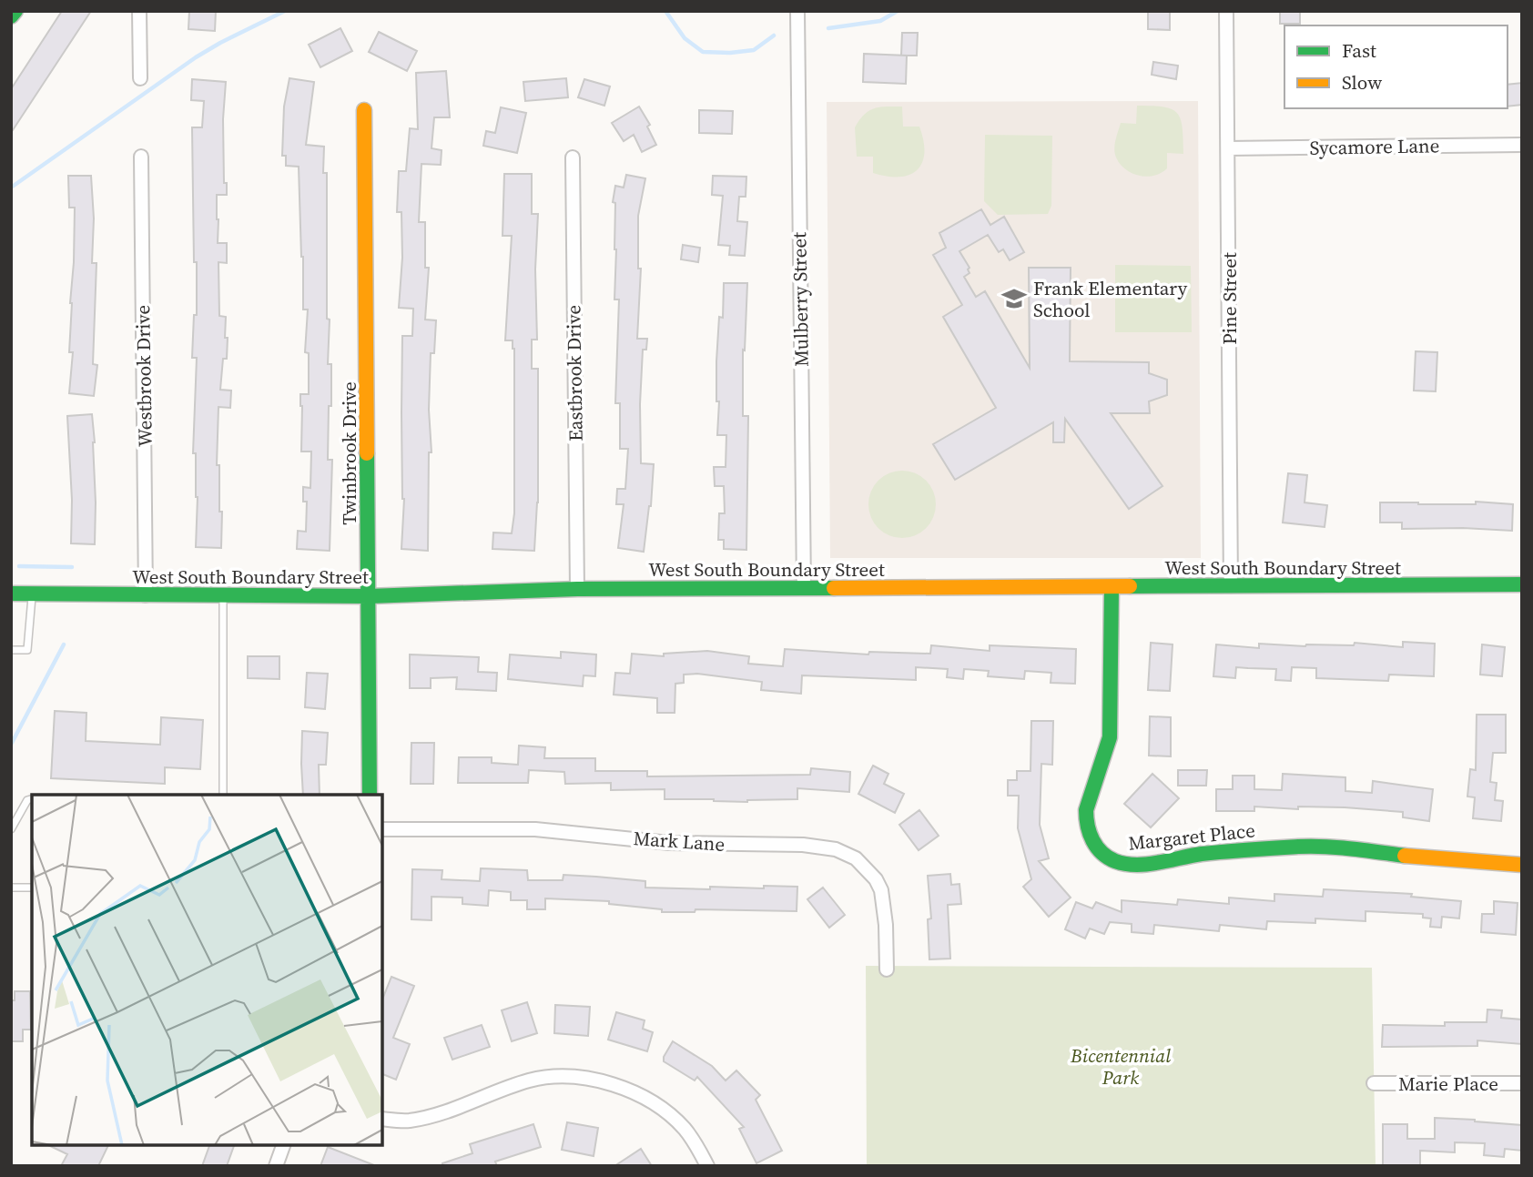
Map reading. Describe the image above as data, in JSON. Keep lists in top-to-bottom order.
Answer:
{
  "streets": {
    "street": [
      "Sycamore Lane",
      "Pine Street",
      "Mulberry Street",
      "Eastbrook Drive",
      "Westbrook Drive",
      "Twinbrook Drive",
      "West South Boundary Street",
      "Margaret Place",
      "Mark Lane",
      "Marie Place"
    ]
  },
  "crossings": [
    ["Sycamore Lane", "Pine Street"],
    ["Pine Street", "West South Boundary Street"],
    ["Mulberry Street", "West South Boundary Street"],
    ["Eastbrook Drive", "West South Boundary Street"],
    ["Westbrook Drive", "West South Boundary Street"],
    ["Twinbrook Drive", "West South Boundary Street"],
    ["West South Boundary Street", "Margaret Place"]
  ],
  "parks": ["Bicentennial Park"],
  "places": {
    "school or university": ["Frank Elementary School"]
  },
  "legend": ["Fast", "Slow"]
}
